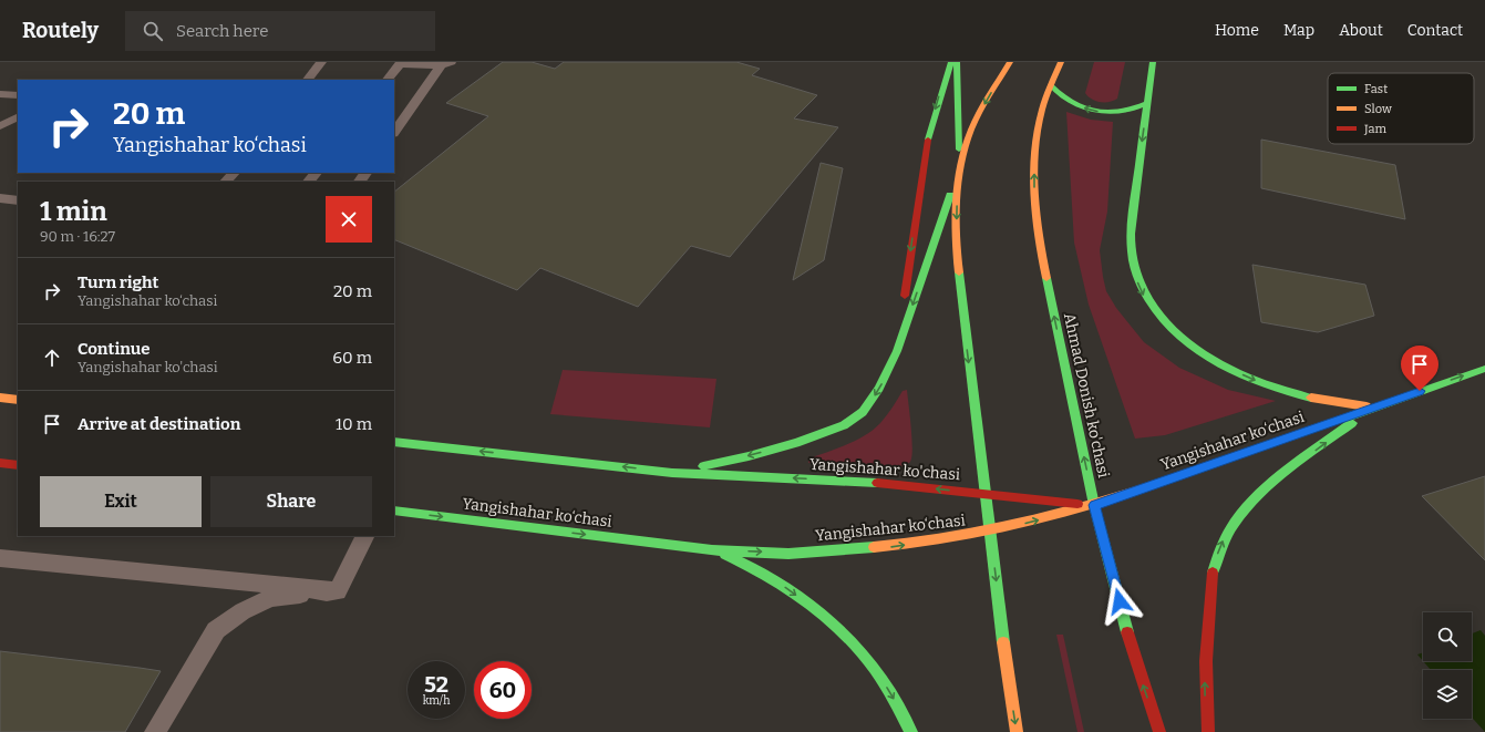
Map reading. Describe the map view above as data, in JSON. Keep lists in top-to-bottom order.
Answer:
{
  "streets": {
    "main road": ["Ahmad Donish ko'chasi", "Yangishahar ko‘chasi", "Yangishahar ko'chasi"]
  },
  "crossings": [
    ["Ahmad Donish ko'chasi", "Yangishahar ko‘chasi"],
    ["Ahmad Donish ko'chasi", "Yangishahar ko'chasi"],
    ["Yangishahar ko‘chasi", "Yangishahar ko'chasi"]
  ],
  "one_way": ["Yangishahar ko'chasi"],
  "legend": ["Fast", "Slow", "Jam"],
  "page": {
    "header": "Routely",
    "search": "Search here",
    "nav": [
      "Home",
      "Map",
      "About",
      "Contact"
    ],
    "turn": ["20 m", "Yangishahar ko‘chasi"],
    "heading": ["1 min", "90 m · 16:27"],
    "list": [
      {
        "name": "Turn right",
        "note": "Yangishahar ko‘chasi",
        "value": "20 m"
      },
      {
        "name": "Continue",
        "note": "Yangishahar ko'chasi",
        "value": "60 m"
      },
      {
        "name": "Arrive at destination",
        "value": "10 m"
      }
    ],
    "buttons": ["Exit", "Share"],
    "speed": "52 km/h",
    "limit": "60"
  }
}
